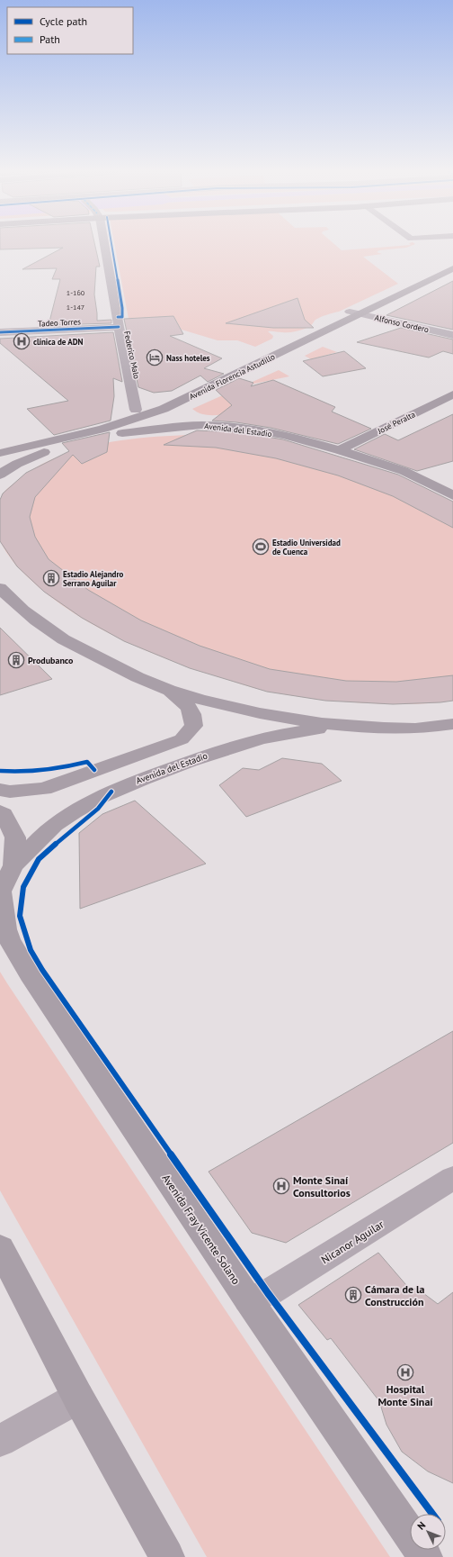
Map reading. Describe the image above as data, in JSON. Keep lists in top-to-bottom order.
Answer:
{
  "streets": {
    "main road": [
      "Avenida Florencia Astudillo",
      "José Peralta",
      "Avenida del Estadio",
      "Avenida Fray Vicente Solano"
    ],
    "street": [
      "Tadeo Torres",
      "Alfonso Cordero",
      "Federico Malo",
      "Nicanor Aguilar"
    ]
  },
  "crossings": [
    ["Tadeo Torres", "Federico Malo"],
    ["Alfonso Cordero", "Avenida Florencia Astudillo"],
    ["Federico Malo", "Avenida Florencia Astudillo"],
    ["Avenida Florencia Astudillo", "Avenida del Estadio"],
    ["José Peralta", "Avenida del Estadio"],
    ["Avenida Fray Vicente Solano", "Nicanor Aguilar"]
  ],
  "places": {
    "hospital": ["clínica de ADN", "Monte Sinaí Consultorios", "Hospital Monte Sinaí"],
    "hotel": ["Nass hoteles"],
    "sports": ["Estadio Universidad de Cuenca"],
    "building": ["Estadio Alejandro Serrano Aguilar", "Produbanco", "Cámara de la Construcción"]
  },
  "house_numbers": ["1-160", "1-147"],
  "legend": ["Cycle path", "Path"],
  "north": "top left"
}
